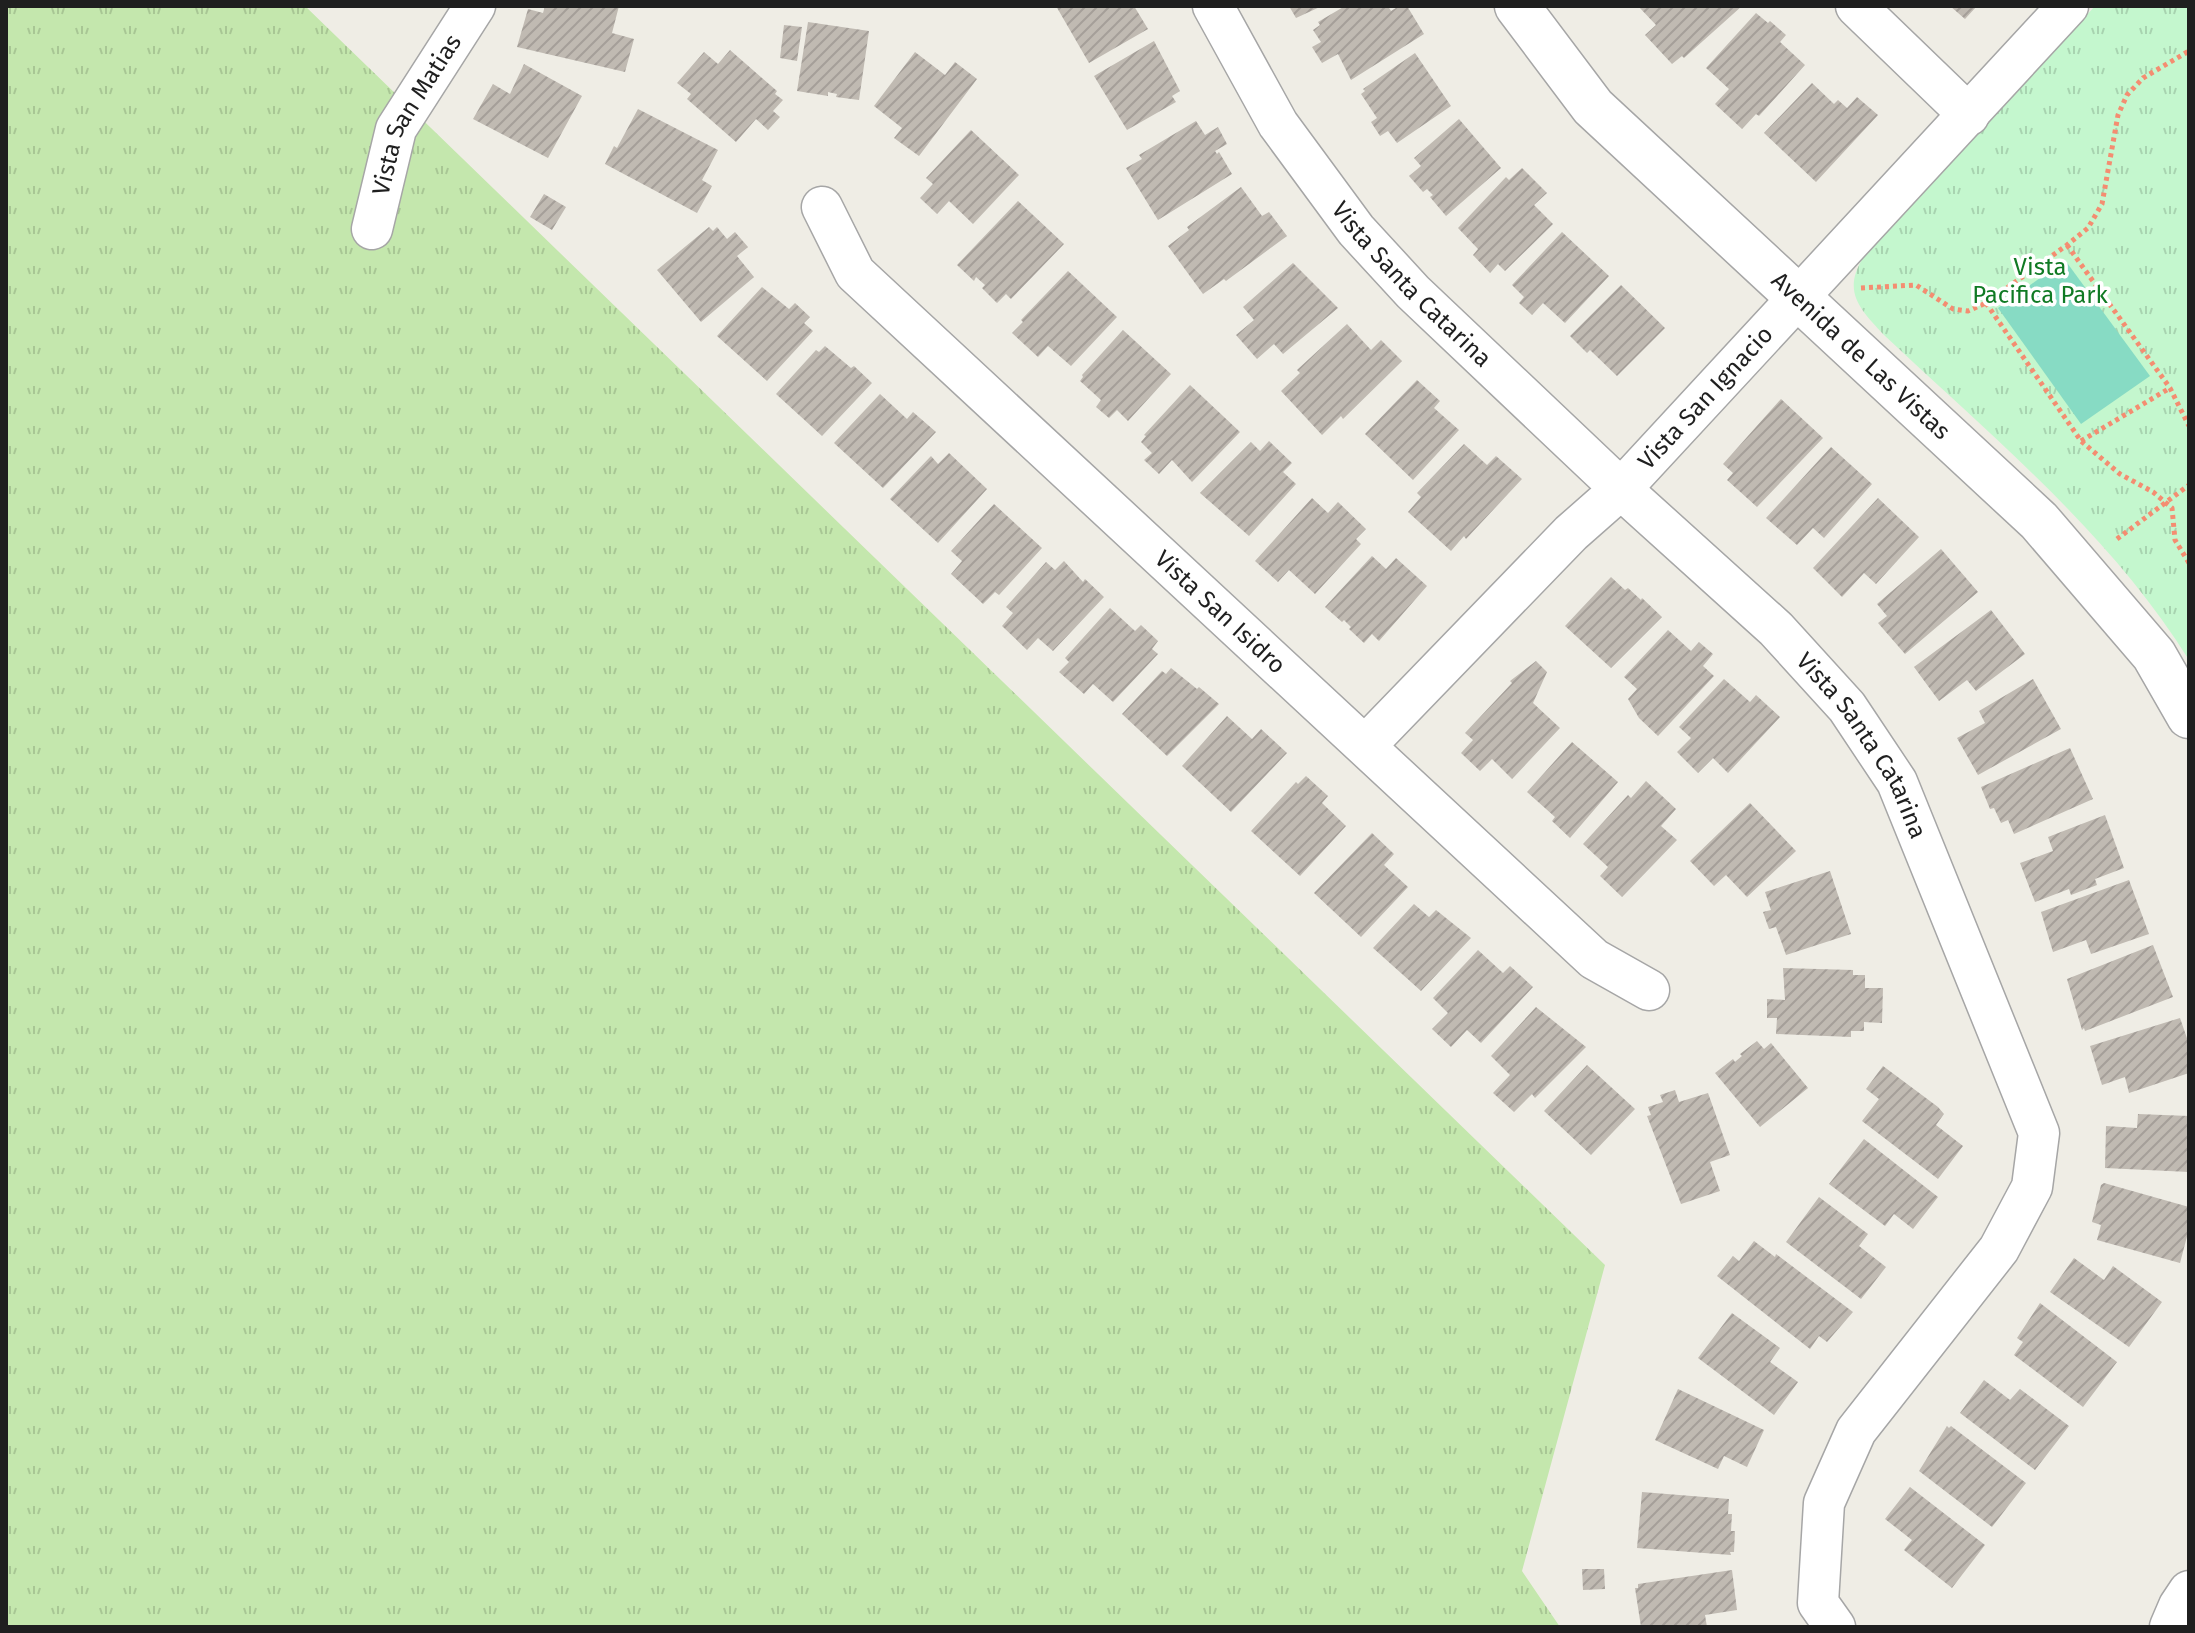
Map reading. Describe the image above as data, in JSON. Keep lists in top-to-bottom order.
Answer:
{
  "streets": {
    "street": [
      "Vista San Matias",
      "Vista Santa Catarina",
      "Avenida de Las Vistas",
      "Vista San Ignacio",
      "Vista San Isidro"
    ]
  },
  "crossings": [
    ["Vista Santa Catarina", "Vista San Ignacio"],
    ["Avenida de Las Vistas", "Vista San Ignacio"],
    ["Vista San Ignacio", "Vista San Isidro"]
  ],
  "parks": ["Vista Pacifica Park"]
}
